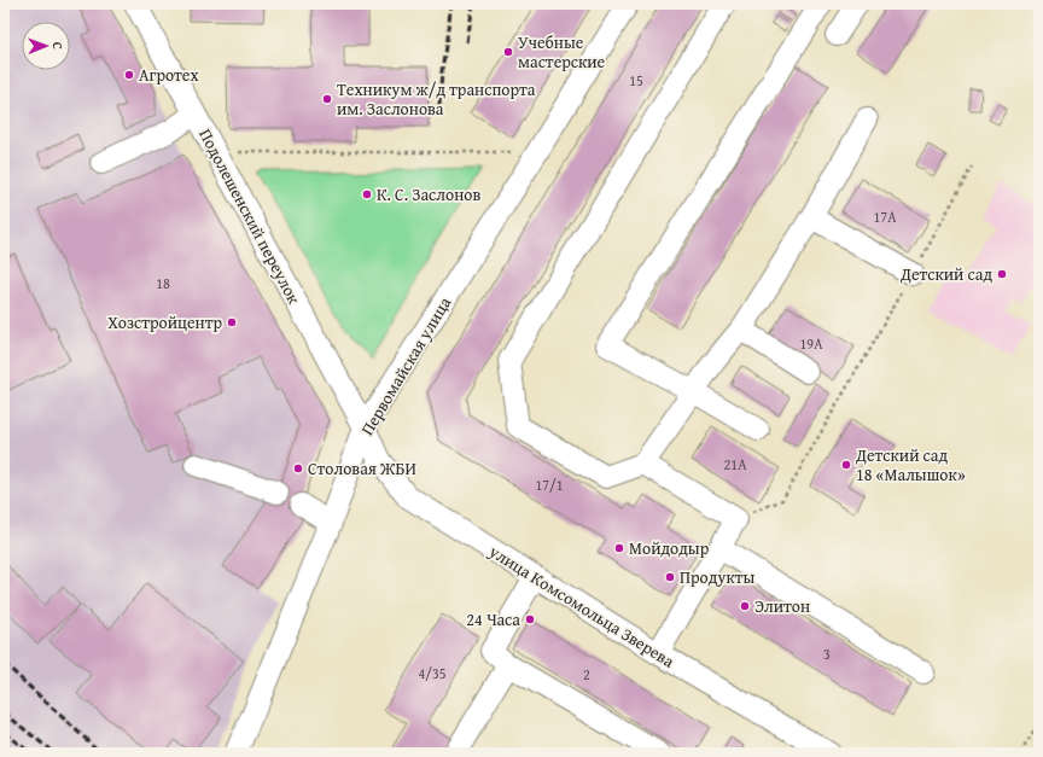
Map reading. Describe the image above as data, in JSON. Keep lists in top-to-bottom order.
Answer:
{
  "streets": {
    "street": ["Подолешенский переулок", "Первомайская улица", "улица Комсомольца Зверева"]
  },
  "crossings": [
    ["Подолешенский переулок", "Первомайская улица"],
    ["Подолешенский переулок", "улица Комсомольца Зверева"],
    ["Первомайская улица", "улица Комсомольца Зверева"]
  ],
  "places": [
    "Учебные мастерские",
    "Агротех",
    "Техникум ж/д транспорта им. Заслонова",
    "К. С. Заслонов",
    "Детский сад",
    "Хозстройцентр",
    "Детский сад 18 «Малышок»",
    "Столовая ЖБИ",
    "Мойдодыр",
    "Продукты",
    "Элитон",
    "24 Часа"
  ],
  "house_numbers": [
    "15",
    "17А",
    "18",
    "19А",
    "21А",
    "17/1",
    "3",
    "4/35",
    "2"
  ],
  "north": "right"
}
